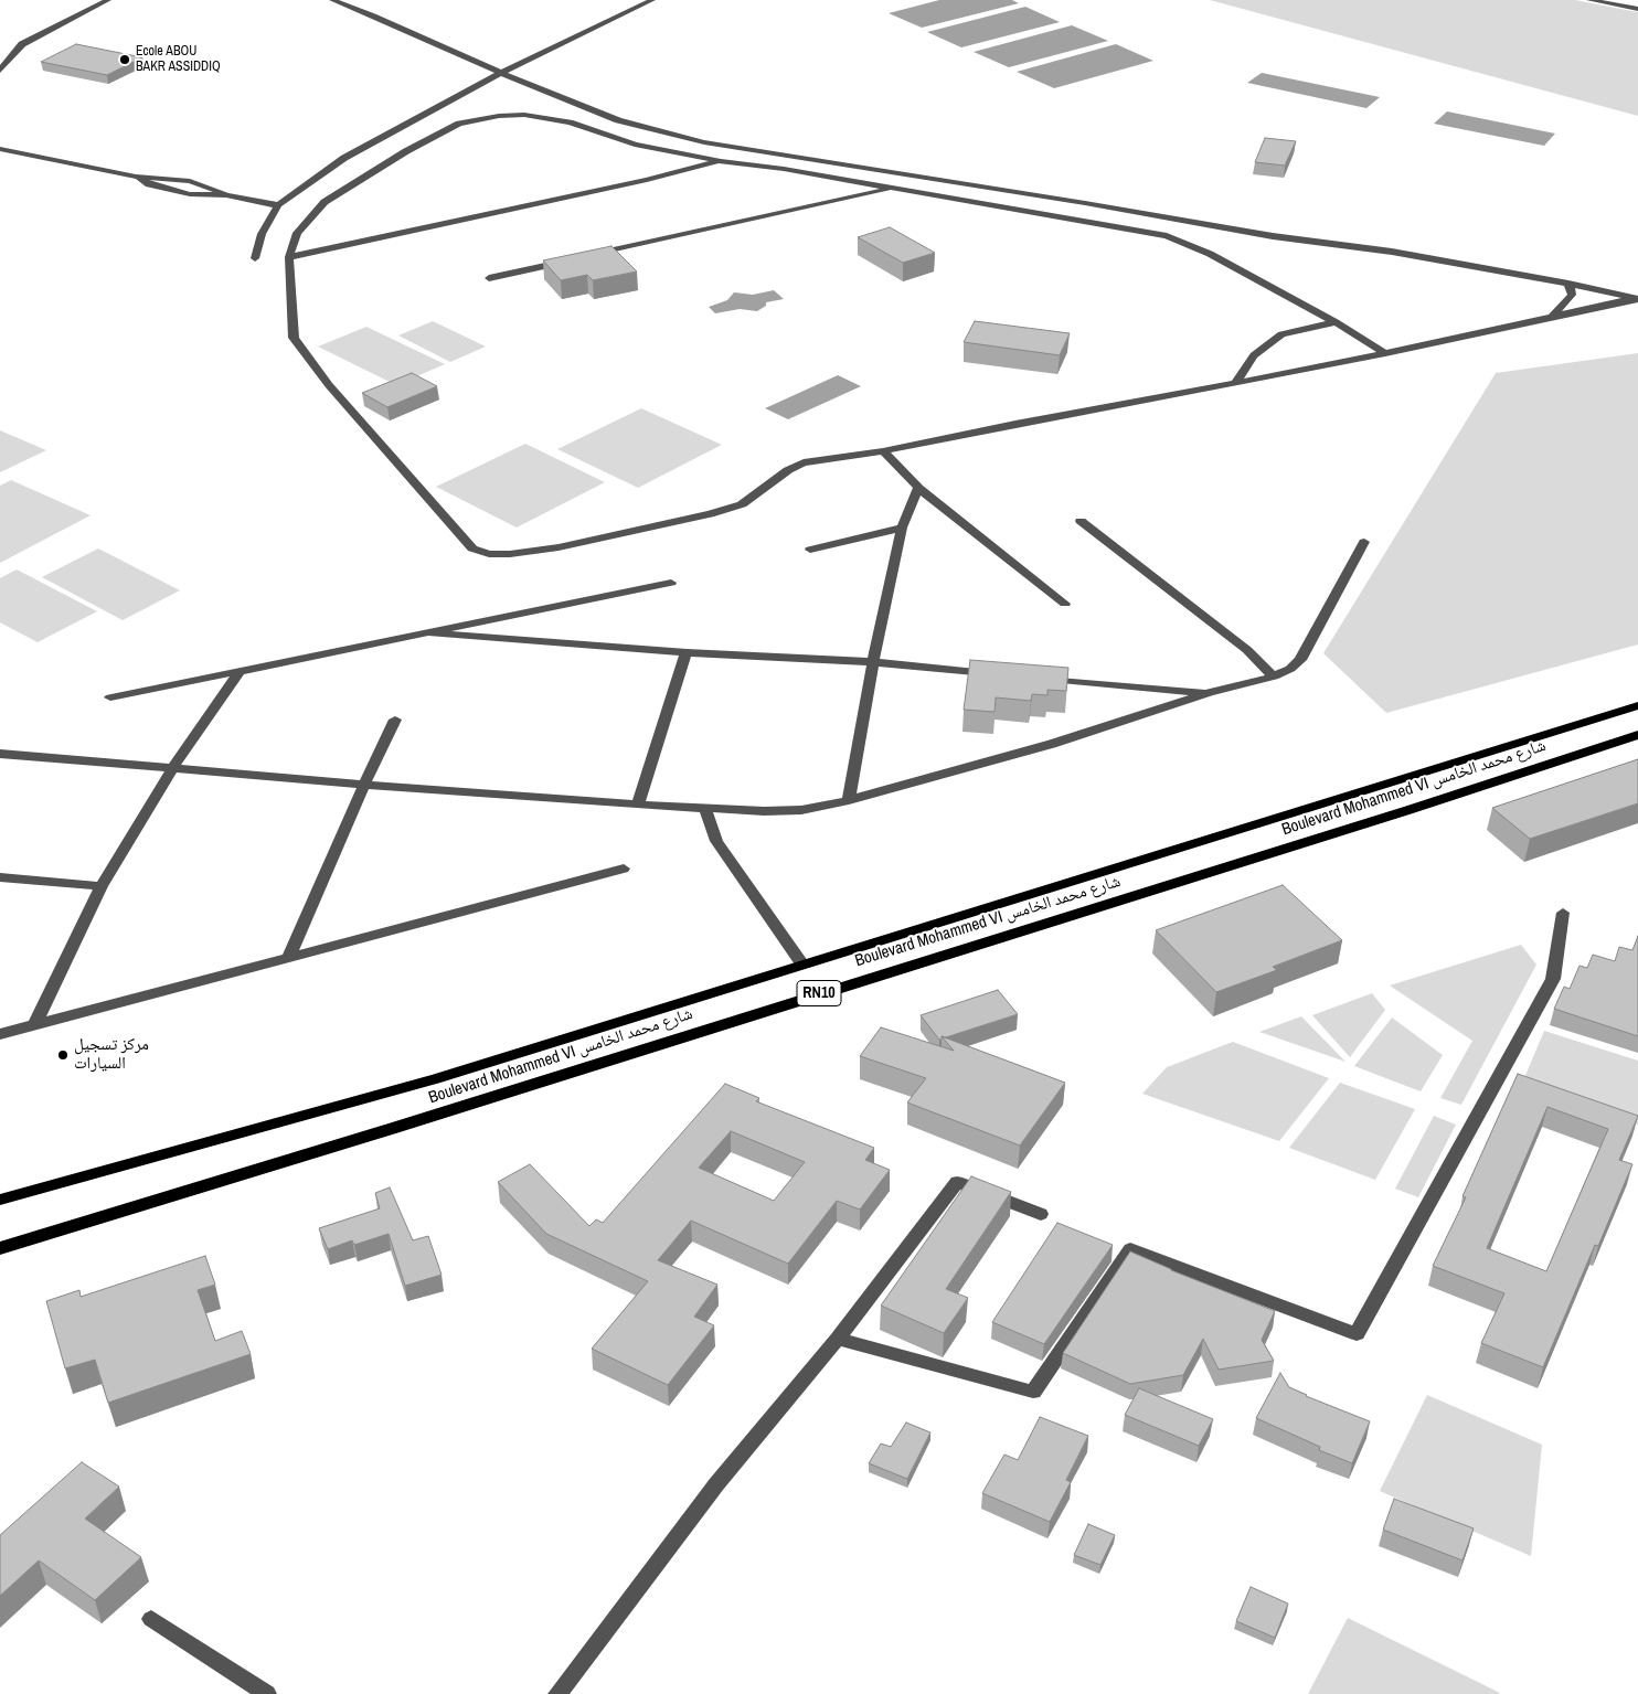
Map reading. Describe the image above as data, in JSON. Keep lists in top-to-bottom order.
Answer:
{
  "streets": {
    "main road": ["Boulevard Mohammed VI شارع محمد الخامس", "RN10"]
  },
  "places": ["Ecole ABOU BAKR ASSIDDIQ", "مركز تسجيل السيارات"]
}
